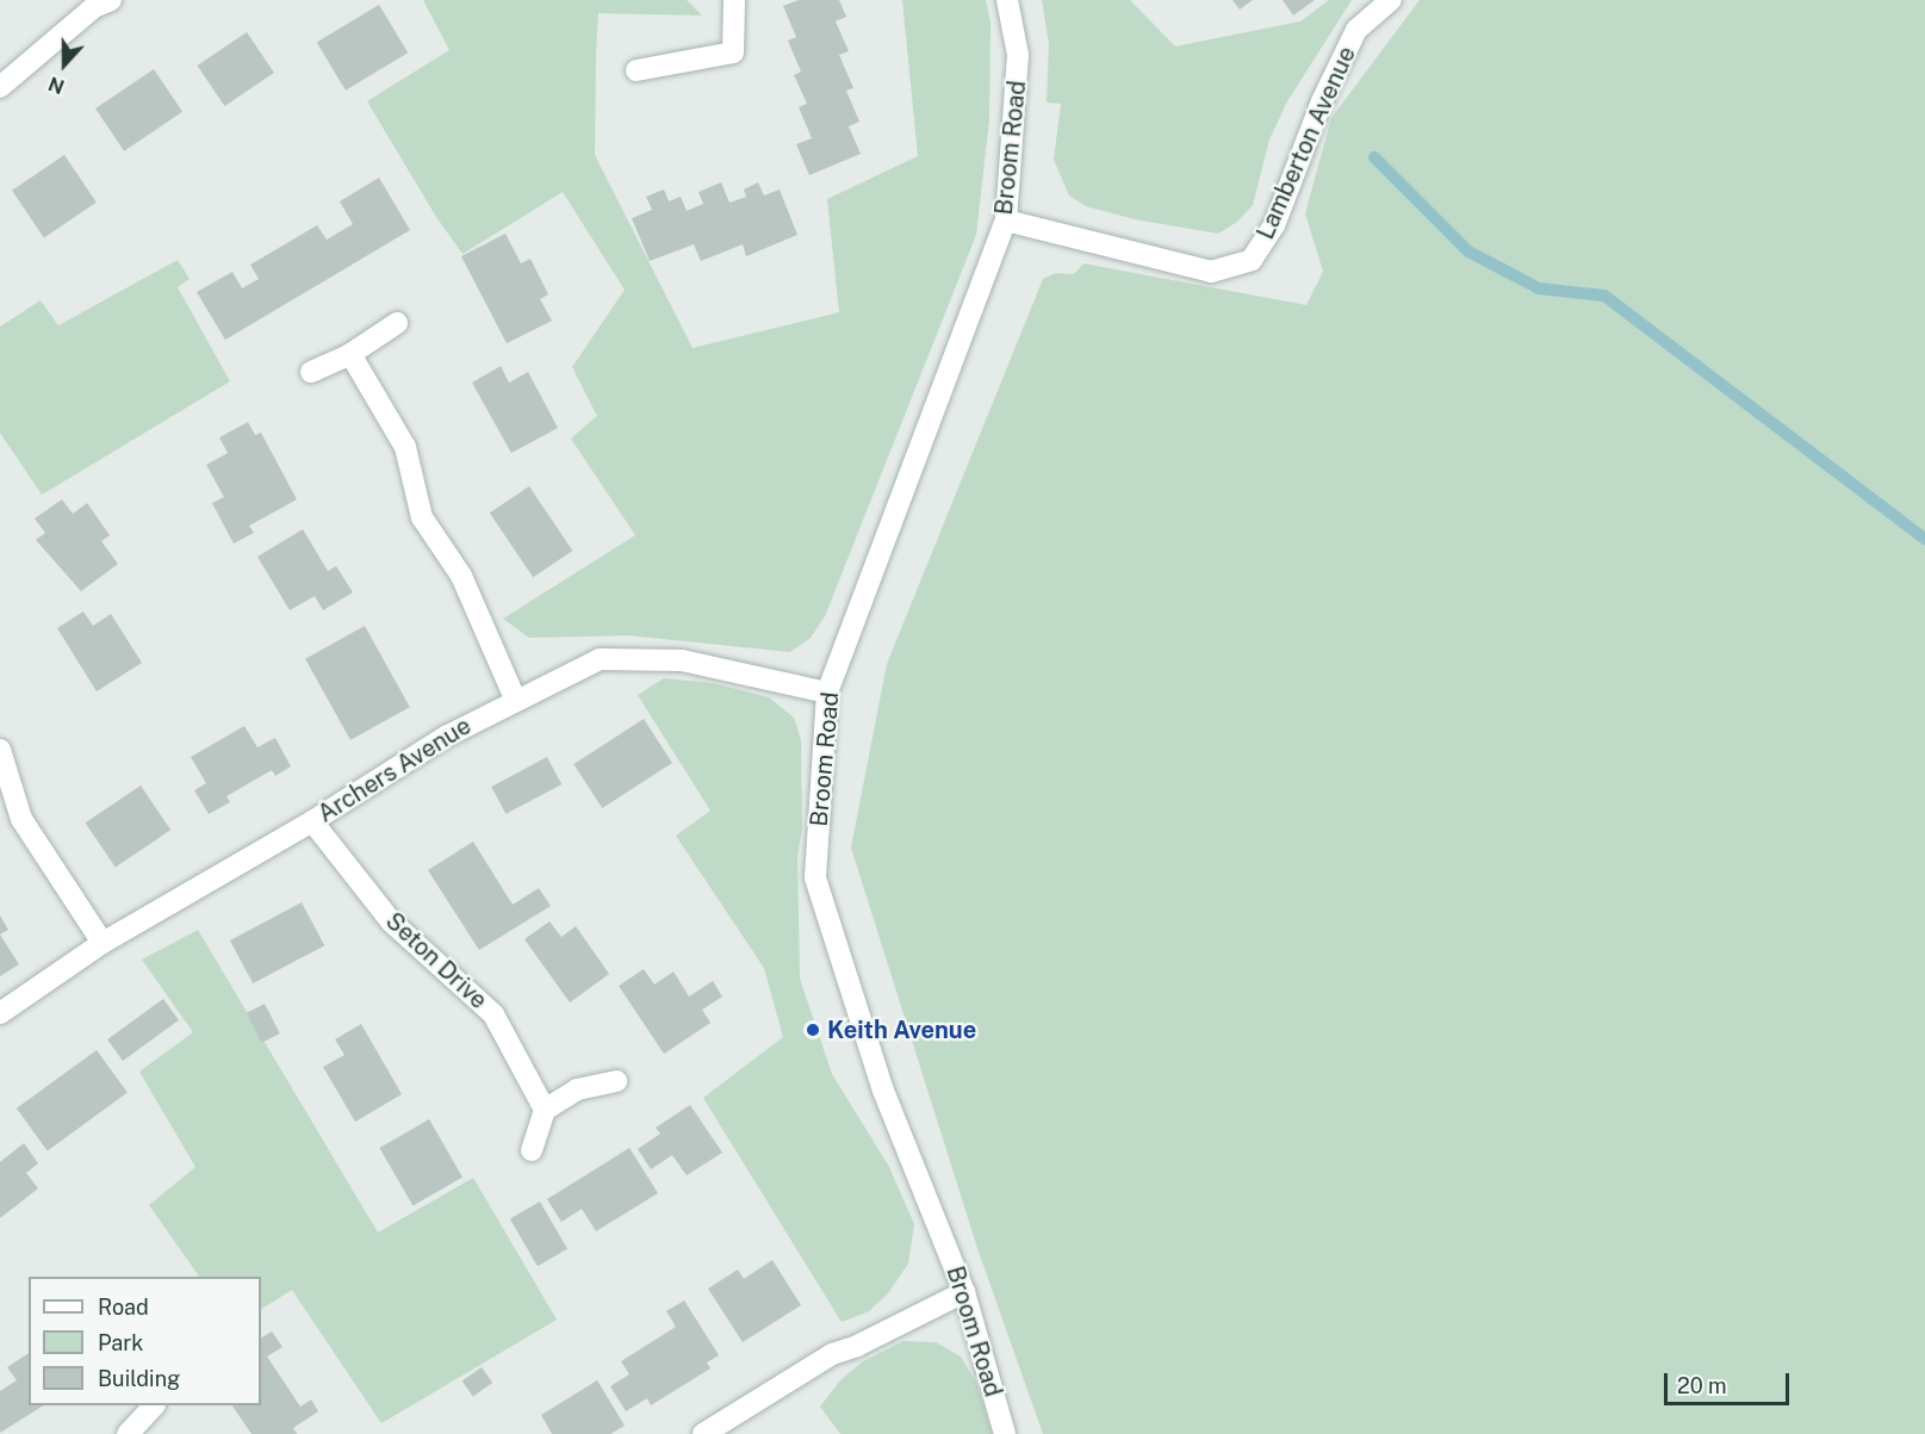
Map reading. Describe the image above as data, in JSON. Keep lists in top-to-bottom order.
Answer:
{
  "streets": {
    "street": [
      "Lamberton Avenue",
      "Broom Road",
      "Archers Avenue",
      "Seton Drive"
    ]
  },
  "crossings": [
    ["Lamberton Avenue", "Broom Road"],
    ["Broom Road", "Archers Avenue"],
    ["Archers Avenue", "Seton Drive"]
  ],
  "places": ["Keith Avenue"],
  "legend": ["Road", "Park", "Building"],
  "scale_bar": "20 m",
  "north": "bottom"
}
